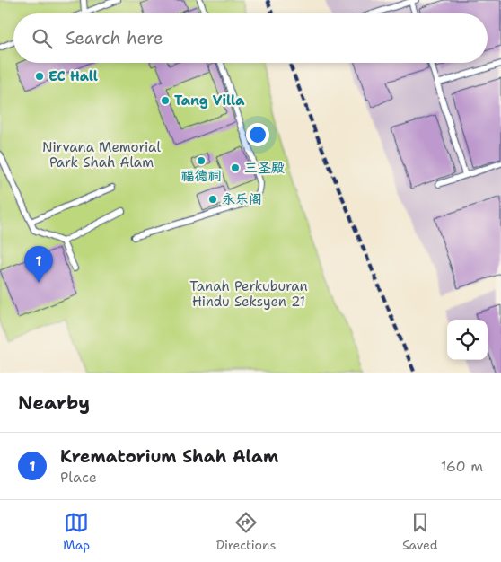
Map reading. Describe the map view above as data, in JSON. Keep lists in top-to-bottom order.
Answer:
{
  "parks": ["Nirvana Memorial Park Shah Alam", "Tanah Perkuburan Hindu Seksyen 21"],
  "places": [
    "EC Hall",
    "Tang Villa",
    "福德祠",
    "三圣殿",
    "永乐阁"
  ],
  "page": {
    "search": "Search here",
    "pins": "1",
    "heading": "Nearby",
    "list": [
      {
        "mark": "1",
        "name": "Krematorium Shah Alam",
        "note": "Place",
        "value": "160 m"
      }
    ],
    "nav": ["Map", "Directions", "Saved"]
  }
}
